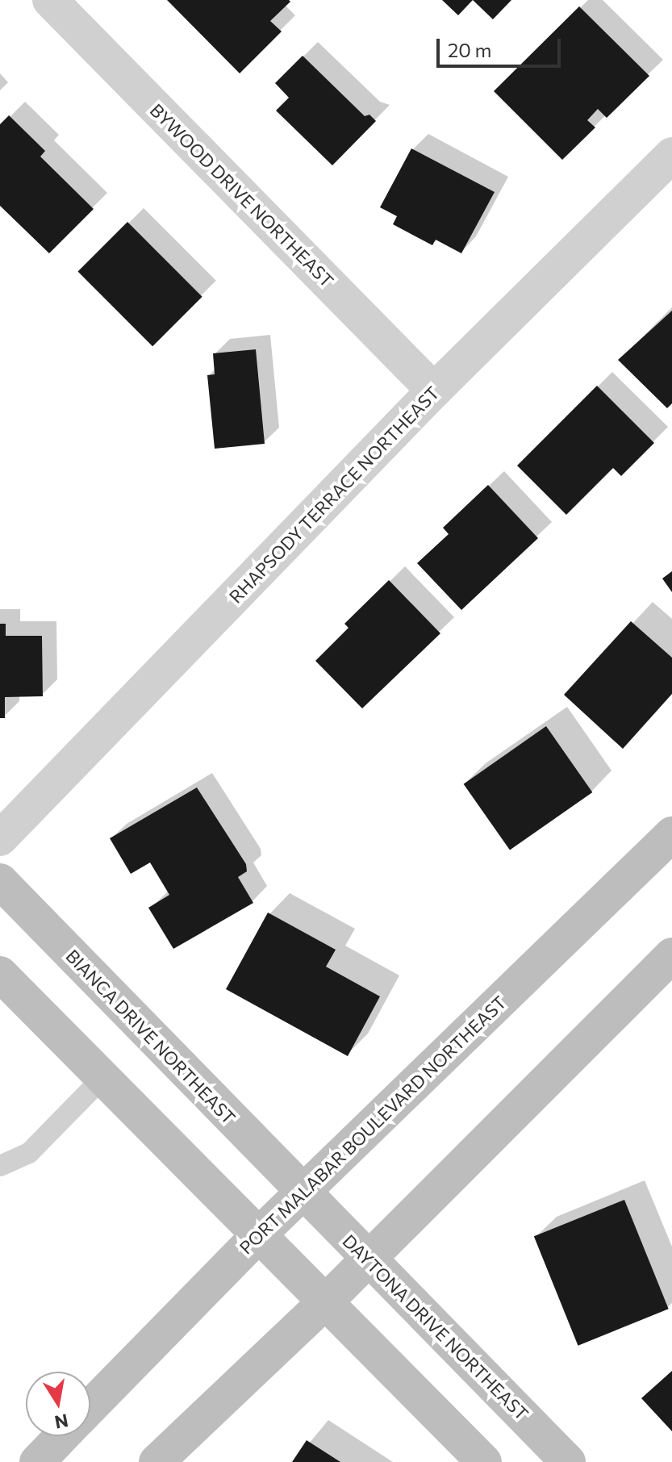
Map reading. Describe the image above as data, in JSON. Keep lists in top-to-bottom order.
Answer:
{
  "streets": {
    "street": [
      "BYWOOD DRIVE NORTHEAST",
      "RHAPSODY TERRACE NORTHEAST",
      "BIANCA DRIVE NORTHEAST",
      "PORT MALABAR BOULEVARD NORTHEAST",
      "DAYTONA DRIVE NORTHEAST"
    ]
  },
  "crossings": [
    ["BYWOOD DRIVE NORTHEAST", "RHAPSODY TERRACE NORTHEAST"],
    ["BIANCA DRIVE NORTHEAST", "PORT MALABAR BOULEVARD NORTHEAST"],
    ["BIANCA DRIVE NORTHEAST", "DAYTONA DRIVE NORTHEAST"],
    ["PORT MALABAR BOULEVARD NORTHEAST", "DAYTONA DRIVE NORTHEAST"]
  ],
  "scale_bar": "20 m",
  "north": "bottom"
}
